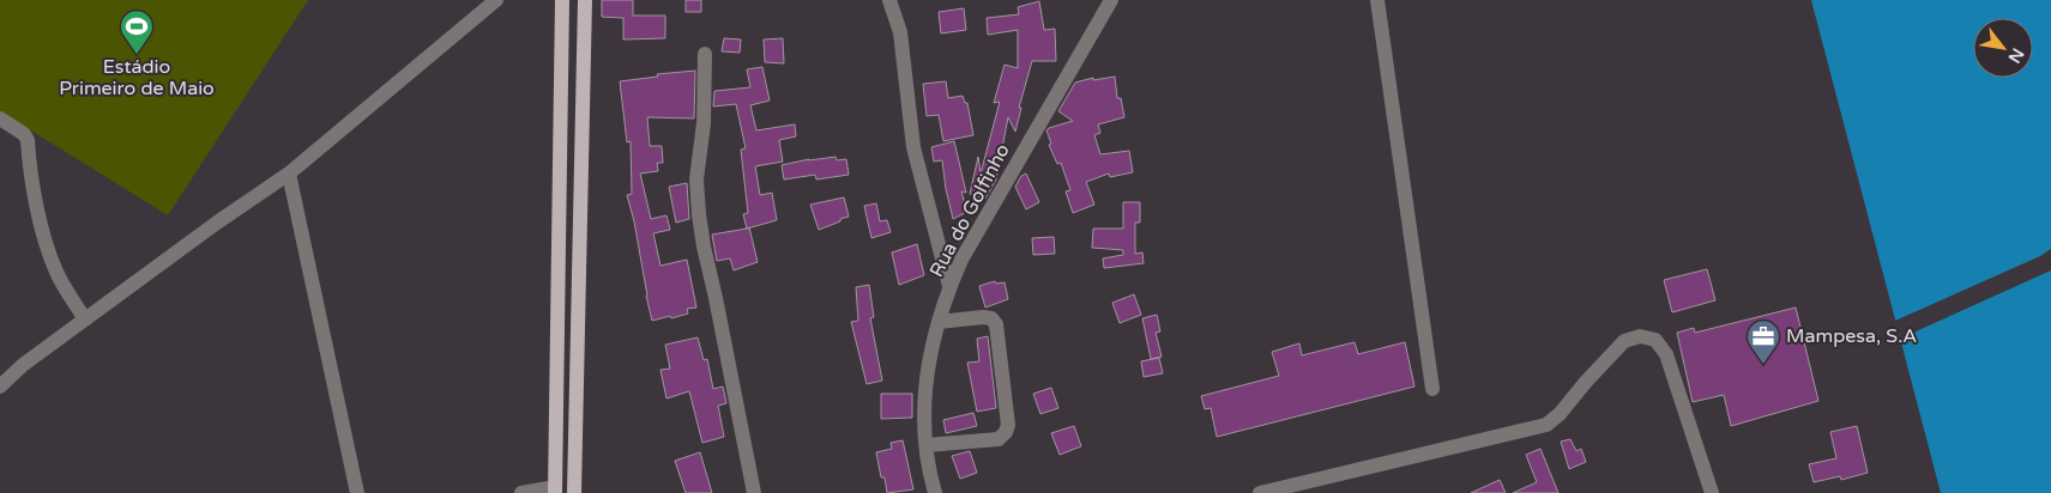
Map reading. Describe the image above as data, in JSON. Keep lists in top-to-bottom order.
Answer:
{
  "streets": {
    "street": ["Rua do Golfinho"]
  },
  "places": {
    "sports": ["Estádio Primeiro de Maio"],
    "office": ["Mampesa, S.A"]
  },
  "north": "bottom right"
}
